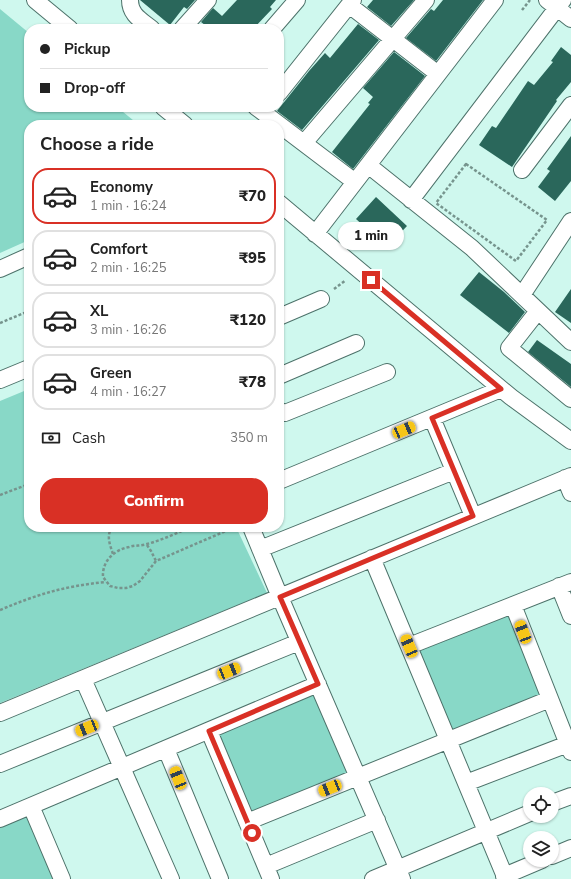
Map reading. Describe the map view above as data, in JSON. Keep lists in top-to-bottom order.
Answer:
{
  "page": {
    "banner": ["Pickup", "Drop-off"],
    "heading": "Choose a ride",
    "list": [
      {
        "name": "Economy",
        "note": "1 min · 16:24",
        "value": "₹70"
      },
      {
        "name": "Comfort",
        "note": "2 min · 16:25",
        "value": "₹95"
      },
      {
        "name": "XL",
        "note": "3 min · 16:26",
        "value": "₹120"
      },
      {
        "name": "Green",
        "note": "4 min · 16:27",
        "value": "₹78"
      }
    ],
    "bubble": "1 min",
    "pay": ["Cash", "350 m"],
    "buttons": "Confirm"
  }
}
